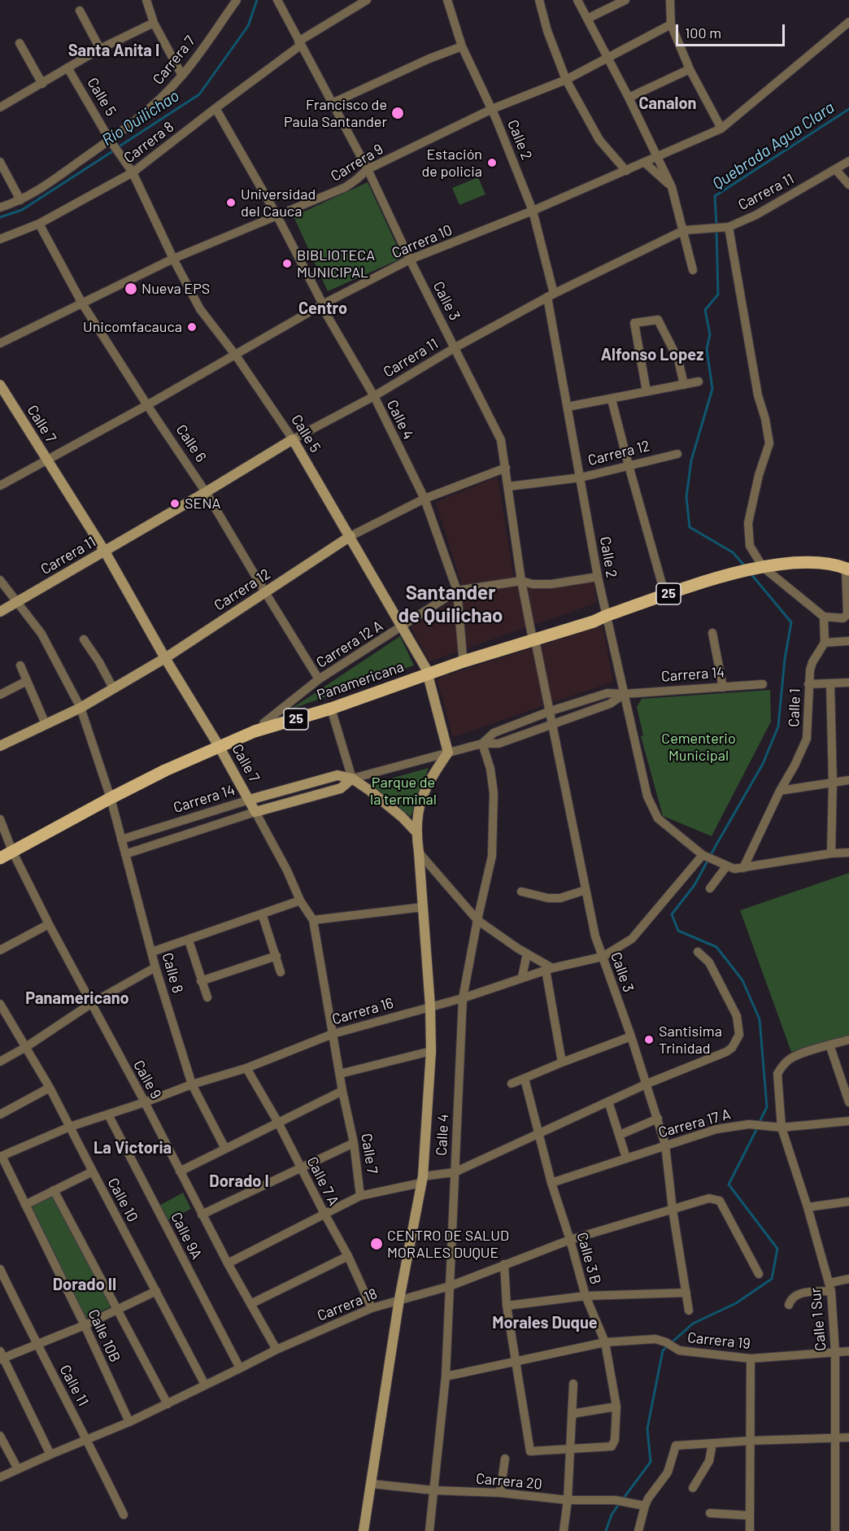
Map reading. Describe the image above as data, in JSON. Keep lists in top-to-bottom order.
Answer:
{
  "streets": {
    "main road": ["25", "Panamericana"],
    "street": [
      "Carrera 7",
      "Calle 5",
      "Calle 2",
      "Carrera 8",
      "Carrera 9",
      "Carrera 11",
      "Carrera 10",
      "Calle 3",
      "Calle 4",
      "Calle 7",
      "Calle 6",
      "Carrera 12",
      "Carrera 12 A",
      "Carrera 14",
      "Calle 1",
      "Calle 8",
      "Carrera 16",
      "Calle 9",
      "Carrera 17 A",
      "Calle 7 A",
      "Calle 10",
      "Calle 9A",
      "Calle 3 B",
      "Carrera 18",
      "Calle 1 Sur",
      "Calle 10B",
      "Carrera 19",
      "Calle 11",
      "Carrera 20"
    ]
  },
  "crossings": [
    ["Carrera 7", "Calle 5"],
    ["Calle 5", "Carrera 8"],
    ["Calle 5", "Carrera 9"],
    ["Calle 5", "Carrera 11"],
    ["Calle 5", "Carrera 10"],
    ["Calle 5", "Carrera 12"],
    ["Calle 5", "Carrera 12 A"],
    ["Calle 5", "Carrera 14"],
    ["Calle 5", "Panamericana"],
    ["Calle 2", "Carrera 9"],
    ["Calle 2", "Carrera 11"],
    ["Calle 2", "Carrera 10"],
    ["Calle 2", "Carrera 12"],
    ["Calle 2", "Carrera 12 A"],
    ["Calle 2", "Carrera 14"],
    ["Calle 2", "Panamericana"],
    ["Calle 2", "Carrera 16"],
    ["Carrera 8", "Calle 3"],
    ["Carrera 8", "Calle 4"],
    ["Carrera 8", "Calle 6"],
    ["Carrera 9", "Calle 3"],
    ["Carrera 9", "Calle 4"],
    ["Carrera 9", "Calle 6"],
    ["Carrera 11", "Calle 3"],
    ["Carrera 11", "Calle 4"],
    ["Carrera 11", "Calle 7"],
    ["Carrera 11", "Calle 6"],
    ["Carrera 11", "Calle 8"],
    ["Carrera 10", "Calle 3"],
    ["Carrera 10", "Calle 4"],
    ["Carrera 10", "Calle 7"],
    ["Carrera 10", "Calle 6"],
    ["Calle 3", "Carrera 12"],
    ["Calle 3", "Carrera 12 A"],
    ["Calle 3", "Carrera 14"],
    ["Calle 3", "Panamericana"],
    ["Calle 3", "Carrera 16"],
    ["Calle 3", "Carrera 17 A"],
    ["Calle 3", "Carrera 18"],
    ["Calle 4", "Carrera 12"],
    ["Calle 4", "Carrera 12 A"],
    ["Calle 4", "Carrera 14"],
    ["Calle 4", "Panamericana"],
    ["Calle 4", "Carrera 16"],
    ["Calle 4", "Carrera 18"],
    ["Calle 4", "Carrera 19"],
    ["Calle 4", "Carrera 20"],
    ["Calle 7", "Carrera 12"],
    ["Calle 7", "Carrera 14"],
    ["Calle 7", "Panamericana"],
    ["Calle 7", "Carrera 16"],
    ["Calle 6", "Carrera 12"],
    ["Calle 6", "Carrera 12 A"],
    ["Carrera 12", "Calle 8"],
    ["Carrera 12 A", "Panamericana"],
    ["Carrera 14", "Calle 8"],
    ["Panamericana", "Calle 8"],
    ["Panamericana", "Calle 9"],
    ["Calle 8", "Carrera 16"],
    ["Carrera 16", "Calle 9"],
    ["Carrera 16", "Calle 7 A"],
    ["Carrera 16", "Calle 10"],
    ["Carrera 16", "Calle 9A"],
    ["Carrera 16", "Calle 10B"],
    ["Calle 9", "Carrera 18"],
    ["Carrera 17 A", "Calle 3 B"],
    ["Carrera 17 A", "Calle 1 Sur"],
    ["Calle 7 A", "Carrera 18"],
    ["Calle 10", "Carrera 18"],
    ["Calle 9A", "Carrera 18"],
    ["Calle 3 B", "Carrera 18"],
    ["Calle 3 B", "Carrera 19"],
    ["Carrera 18", "Calle 10B"],
    ["Carrera 18", "Calle 11"],
    ["Calle 1 Sur", "Carrera 19"]
  ],
  "districts": [
    "Santa Anita I",
    "Canalon",
    "Centro",
    "Alfonso Lopez",
    "Santander de Quilichao",
    "Panamericano",
    "La Victoria",
    "Dorado I",
    "Dorado II",
    "Morales Duque"
  ],
  "water": ["Río Quilichao", "Quebrada Agua Clara"],
  "parks": ["Cementerio Municipal", "Parque de la terminal"],
  "places": [
    "Francisco de Paula Santander",
    "Estación de policia",
    "Universidad del Cauca",
    "BIBLIOTECA MUNICIPAL",
    "Nueva EPS",
    "Unicomfacauca",
    "SENA",
    "Santisima Trinidad",
    "CENTRO DE SALUD MORALES DUQUE"
  ],
  "scale_bar": "100 m"
}
